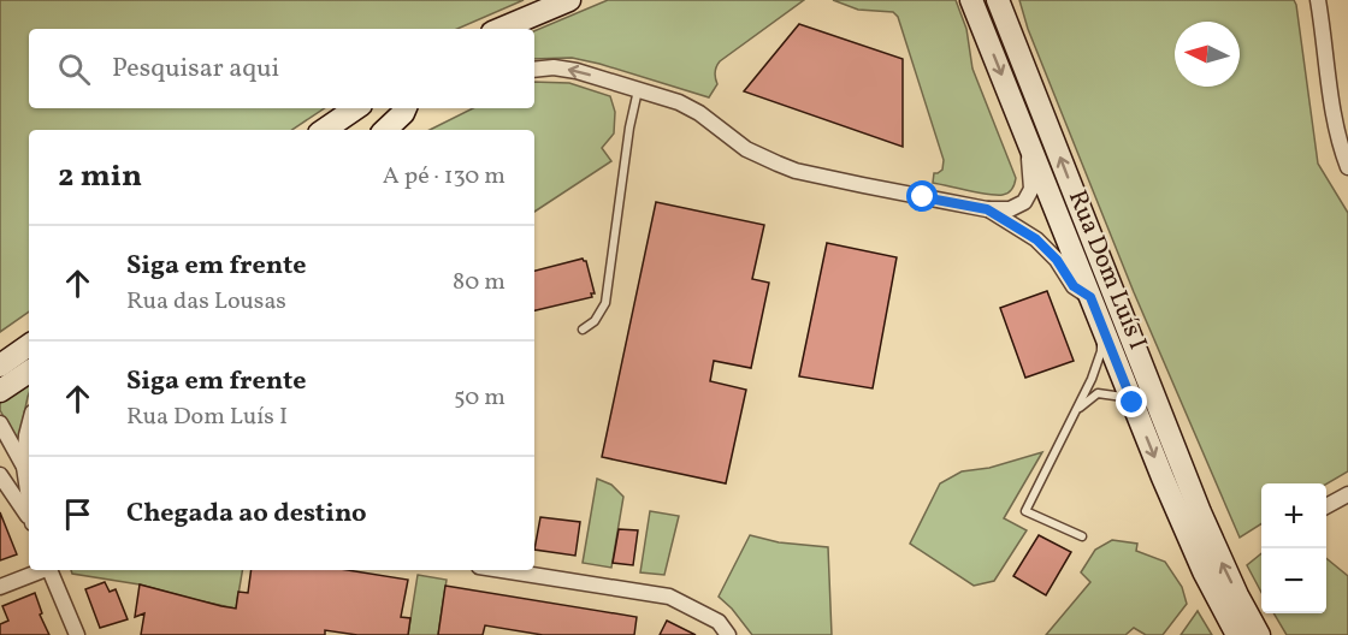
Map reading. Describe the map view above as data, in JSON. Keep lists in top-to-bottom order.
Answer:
{
  "streets": {
    "main road": ["Rua Dom Luís I"]
  },
  "north": "left",
  "page": {
    "search": "Pesquisar aqui",
    "heading": ["2 min", "A pé · 130 m"],
    "list": [
      ["Siga em frente", "Rua das Lousas", "80 m"],
      ["Siga em frente", "Rua Dom Luís I", "50 m"],
      "Chegada ao destino"
    ],
    "map_buttons": ["+", "−"]
  }
}
